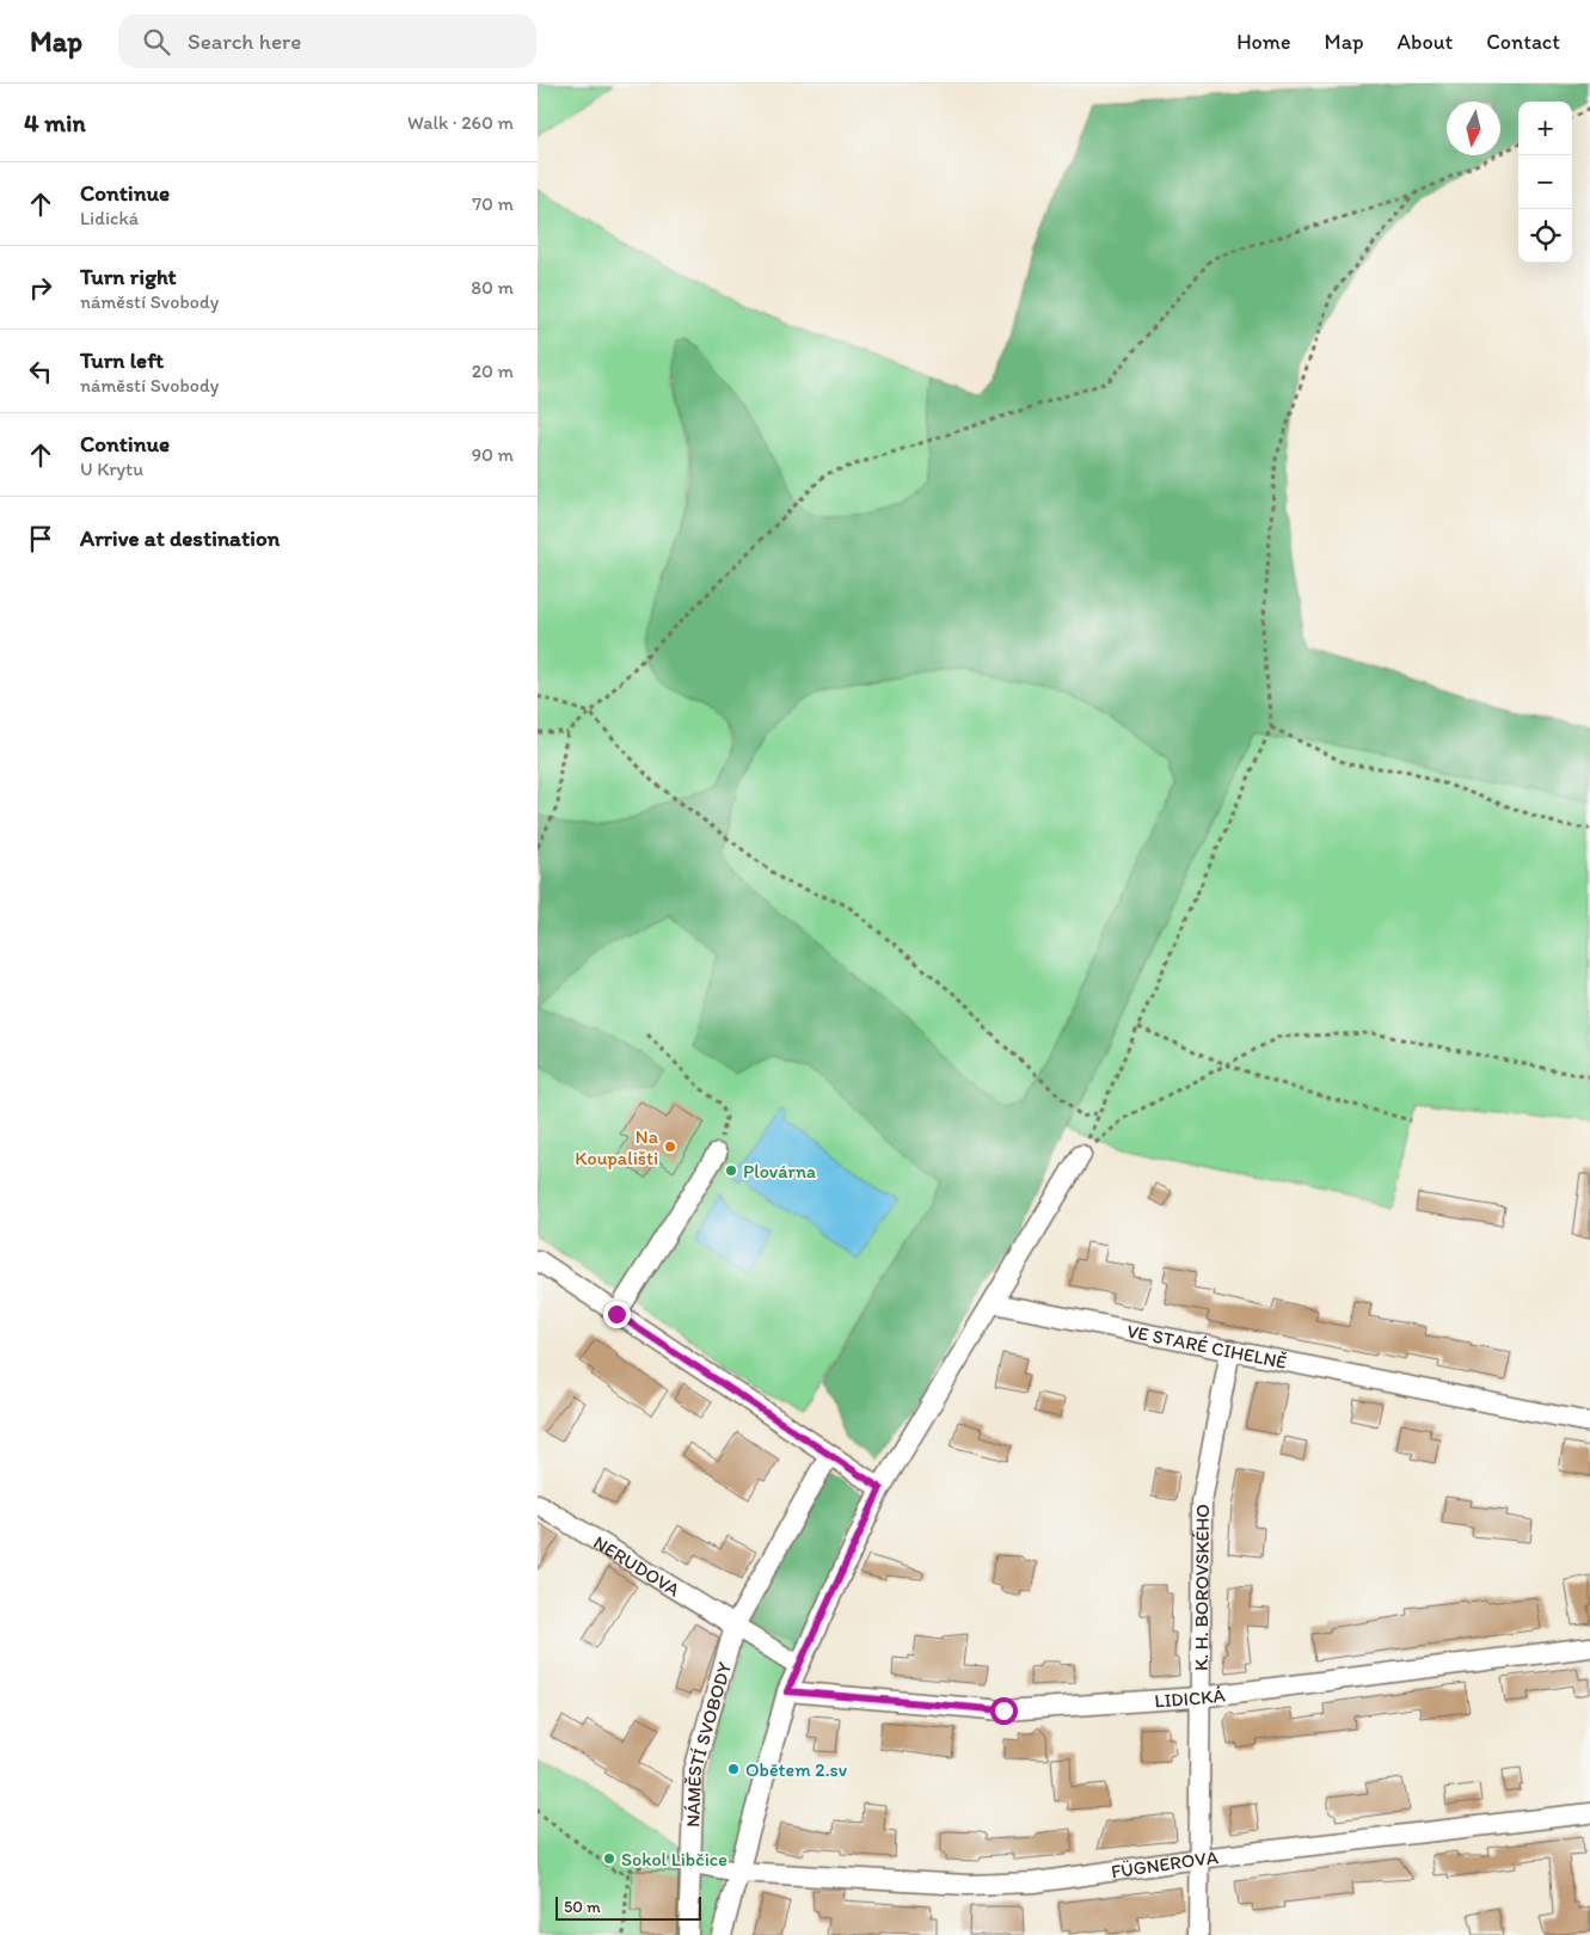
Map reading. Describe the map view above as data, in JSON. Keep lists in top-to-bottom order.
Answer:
{
  "streets": {
    "street": [
      "VE STARÉ CIHELNĚ",
      "NERUDOVA",
      "K. H. BOROVSKÉHO",
      "LIDICKÁ",
      "NÁMĚSTÍ SVOBODY",
      "FÜGNEROVA"
    ]
  },
  "crossings": [
    ["VE STARÉ CIHELNĚ", "K. H. BOROVSKÉHO"],
    ["NERUDOVA", "NÁMĚSTÍ SVOBODY"],
    ["K. H. BOROVSKÉHO", "LIDICKÁ"],
    ["K. H. BOROVSKÉHO", "FÜGNEROVA"]
  ],
  "places": [
    "Na Koupališti",
    "Plovárna",
    "Obětem 2.sv",
    "Sokol Libčice"
  ],
  "scale_bar": "50 m",
  "north": "bottom",
  "page": {
    "header": "Map",
    "search": "Search here",
    "nav": [
      "Home",
      "Map",
      "About",
      "Contact"
    ],
    "heading": ["4 min", "Walk · 260 m"],
    "map_buttons": ["+", "−"],
    "list": [
      ["Continue", "Lidická", "70 m"],
      ["Turn right", "náměstí Svobody", "80 m"],
      ["Turn left", "náměstí Svobody", "20 m"],
      ["Continue", "U Krytu", "90 m"],
      "Arrive at destination"
    ],
    "scale": "50 m"
  }
}
